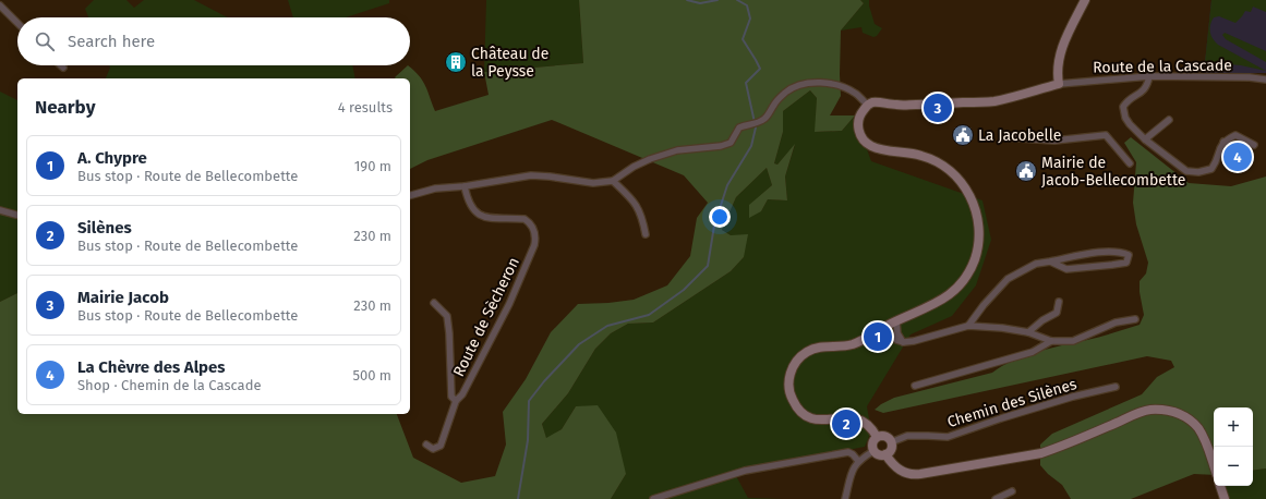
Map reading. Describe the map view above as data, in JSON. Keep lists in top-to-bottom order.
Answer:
{
  "streets": {
    "street": ["Route de la Cascade", "Route de Sècheron", "Chemin des Silènes"]
  },
  "places": {
    "building": ["Château de la Peysse"],
    "public building": ["La Jacobelle", "Mairie de Jacob-Bellecombette"]
  },
  "page": {
    "search": "Search here",
    "heading": ["Nearby", "4 results"],
    "pins": [
      "3",
      "4",
      "1",
      "2"
    ],
    "list": [
      {
        "mark": "1",
        "name": "A. Chypre",
        "note": "Bus stop · Route de Bellecombette",
        "value": "190 m"
      },
      {
        "mark": "2",
        "name": "Silènes",
        "note": "Bus stop · Route de Bellecombette",
        "value": "230 m"
      },
      {
        "mark": "3",
        "name": "Mairie Jacob",
        "note": "Bus stop · Route de Bellecombette",
        "value": "230 m"
      },
      {
        "mark": "4",
        "name": "La Chèvre des Alpes",
        "note": "Shop · Chemin de la Cascade",
        "value": "500 m"
      }
    ],
    "map_buttons": ["+", "−"]
  }
}
